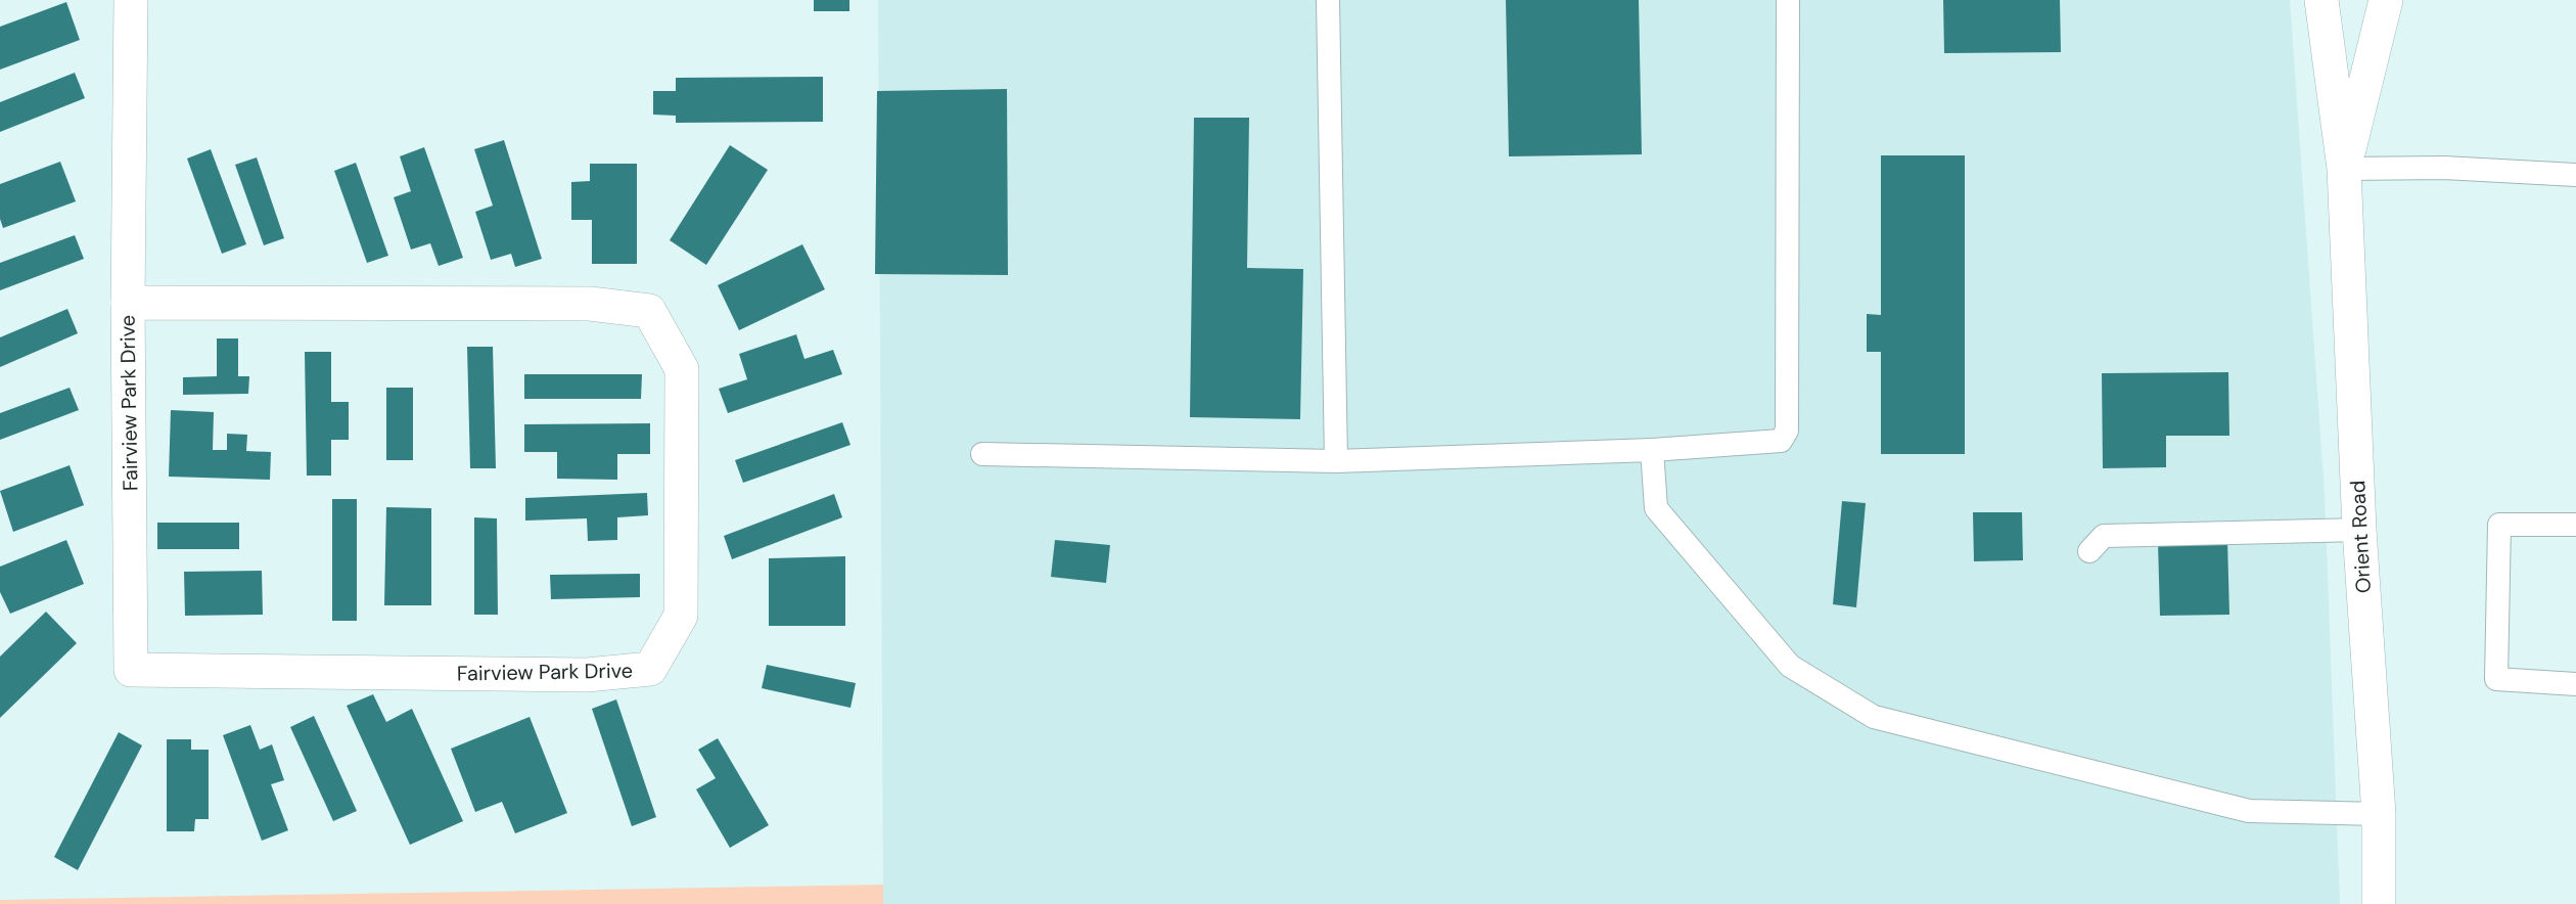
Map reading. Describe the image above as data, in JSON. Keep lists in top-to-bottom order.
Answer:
{
  "streets": {
    "street": ["Fairview Park Drive", "Orient Road"]
  }
}
